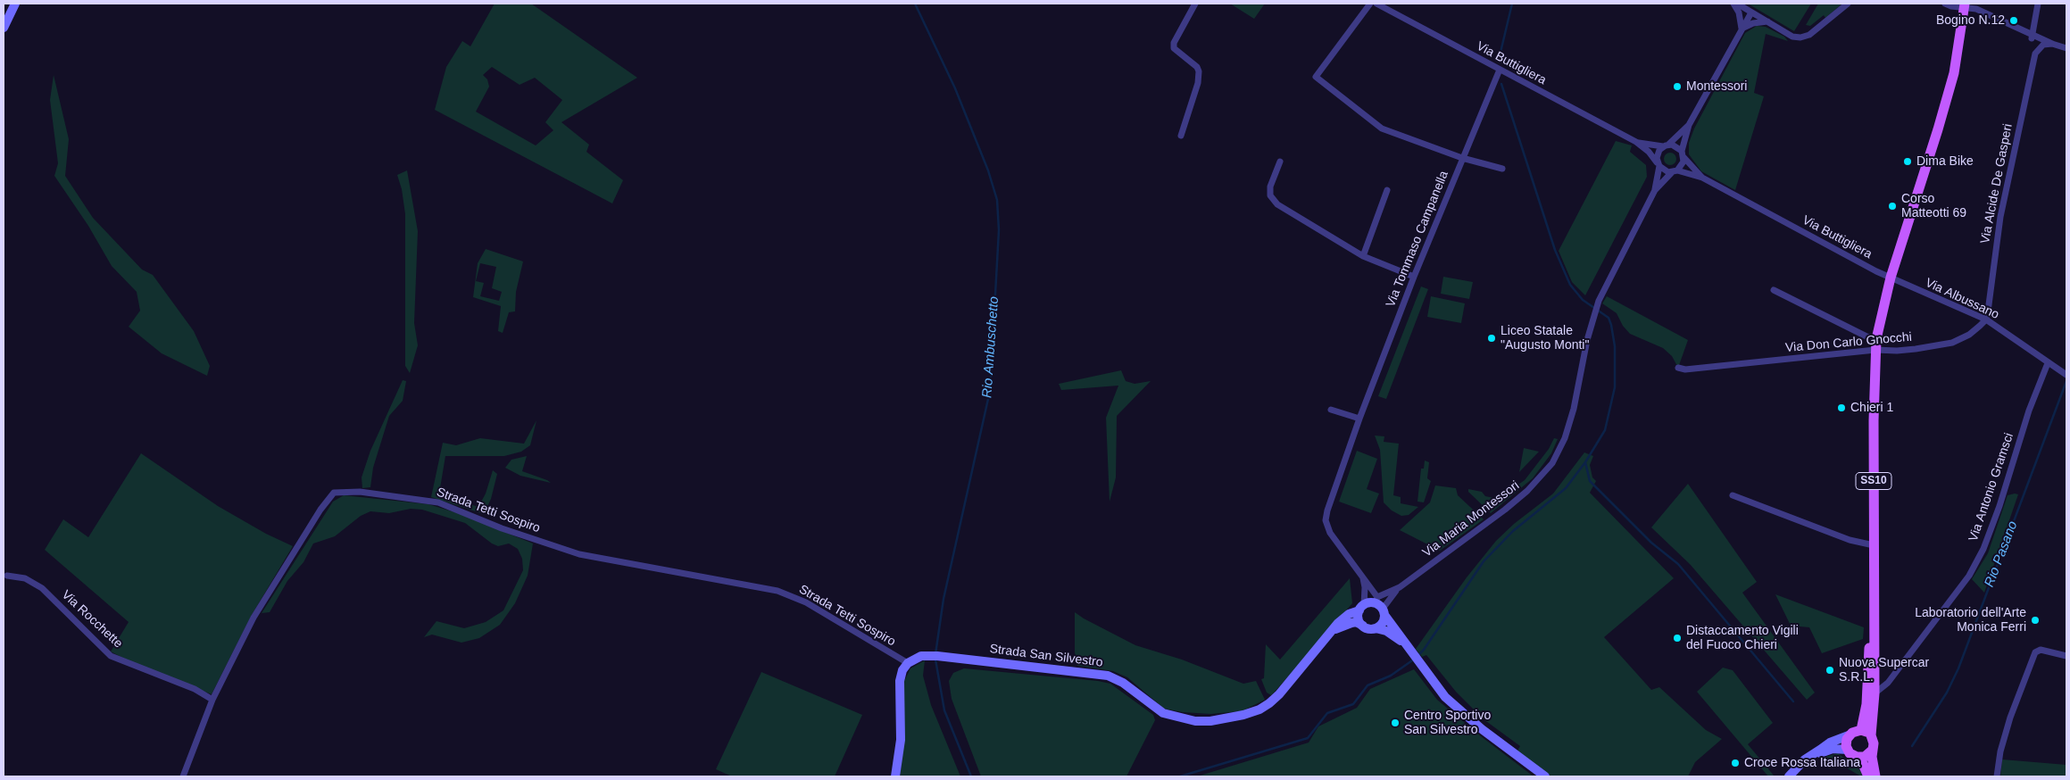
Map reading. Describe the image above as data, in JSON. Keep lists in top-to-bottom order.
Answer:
{
  "streets": {
    "main road": ["SS10"],
    "street": [
      "Via Buttigliera",
      "Via Alcide De Gasperi",
      "Via Tommaso Campanella",
      "Via Albussano",
      "Via Don Carlo Gnocchi",
      "Via Antonio Gramsci",
      "Strada Tetti Sospiro",
      "Via Maria Montessori",
      "Via Rocchette",
      "Strada San Silvestro"
    ]
  },
  "crossings": [
    ["Via Buttigliera", "Via Tommaso Campanella"],
    ["Via Buttigliera", "Via Albussano"],
    ["Via Buttigliera", "SS10"],
    ["Via Buttigliera", "Via Maria Montessori"],
    ["Via Alcide De Gasperi", "Via Albussano"],
    ["Via Alcide De Gasperi", "Via Don Carlo Gnocchi"],
    ["Via Tommaso Campanella", "Via Maria Montessori"],
    ["Via Tommaso Campanella", "Strada San Silvestro"],
    ["Via Albussano", "Via Don Carlo Gnocchi"],
    ["Via Albussano", "SS10"],
    ["Via Albussano", "Via Antonio Gramsci"],
    ["Via Don Carlo Gnocchi", "SS10"],
    ["SS10", "Via Antonio Gramsci"],
    ["Strada Tetti Sospiro", "Via Rocchette"],
    ["Strada Tetti Sospiro", "Strada San Silvestro"],
    ["Via Maria Montessori", "Strada San Silvestro"]
  ],
  "water": ["Rio Ambuschetto", "Rio Pasano"],
  "places": [
    "Bogino N.12",
    "Montessori",
    "Dima Bike",
    "Corso Matteotti 69",
    "Liceo Statale \"Augusto Monti\"",
    "Chieri 1",
    "Laboratorio dell'Arte Monica Ferri",
    "Distaccamento Vigili del Fuoco Chieri",
    "Nuova Supercar S.R.L.",
    "Centro Sportivo San Silvestro",
    "Croce Rossa Italiana"
  ]
}
